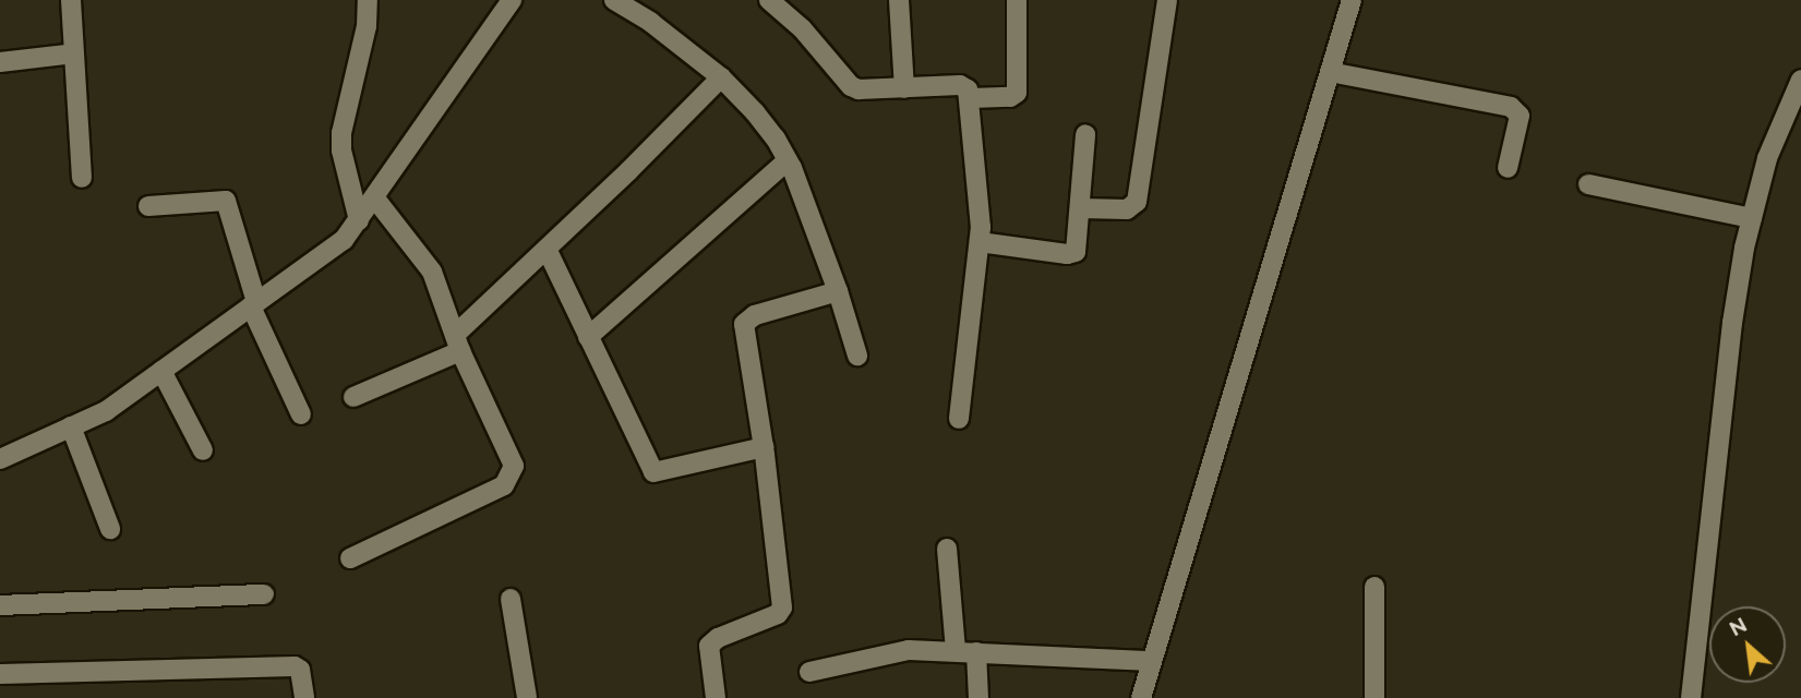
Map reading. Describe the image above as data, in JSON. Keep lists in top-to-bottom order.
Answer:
{
  "north": "top left"
}
